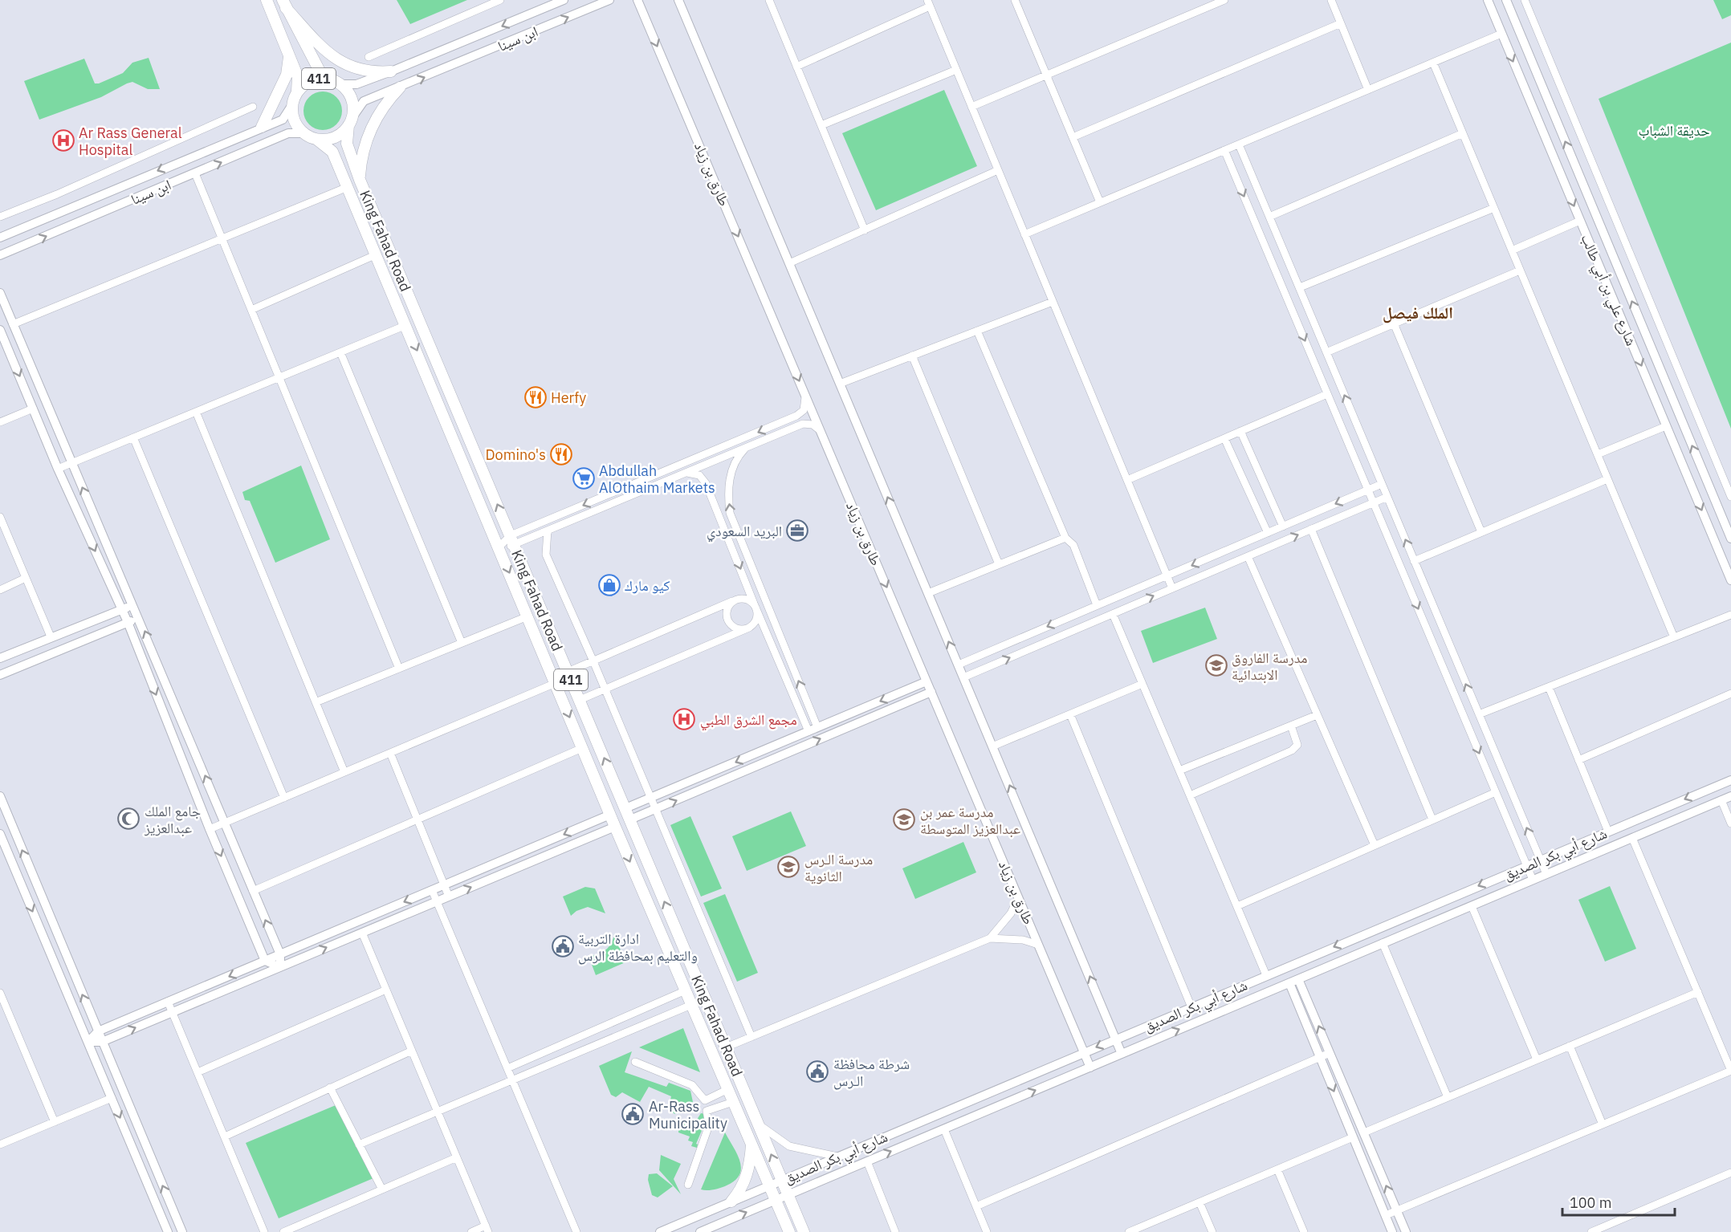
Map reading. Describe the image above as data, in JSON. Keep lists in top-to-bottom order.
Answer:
{
  "streets": {
    "main road": ["411", "King Fahad Road"],
    "street": [
      "ابن سينا",
      "طارق بن زياد",
      "شارع علي بن أبي طالب",
      "شارع أبي بكر الصديق"
    ]
  },
  "crossings": [
    ["ابن سينا", "411"],
    ["ابن سينا", "King Fahad Road"],
    ["411", "King Fahad Road"],
    ["طارق بن زياد", "شارع أبي بكر الصديق"],
    ["King Fahad Road", "شارع أبي بكر الصديق"]
  ],
  "districts": ["الملك فيصل"],
  "parks": ["حديقة الشباب"],
  "places": {
    "hospital": ["Ar Rass General Hospital", "مجمع الشرق الطبي"],
    "restaurant": ["Herfy", "Domino's"],
    "supermarket": ["Abdullah AlOthaim Markets"],
    "office": ["البريد السعودي"],
    "shop": ["كيو مارك"],
    "school or university": ["مدرسة الفاروق الابتدائية", "مدرسة عمر بن عبدالعزيز المتوسطة", "مدرسة الـرس الثانوية"],
    "mosque": ["جامع الملك عبدالعزيز"],
    "public building": ["ادارة التربية والتعليم بمحافظة الرس", "شرطة محافظة الـرس", "Ar-Rass Municipality"]
  },
  "scale_bar": "100 m"
}
